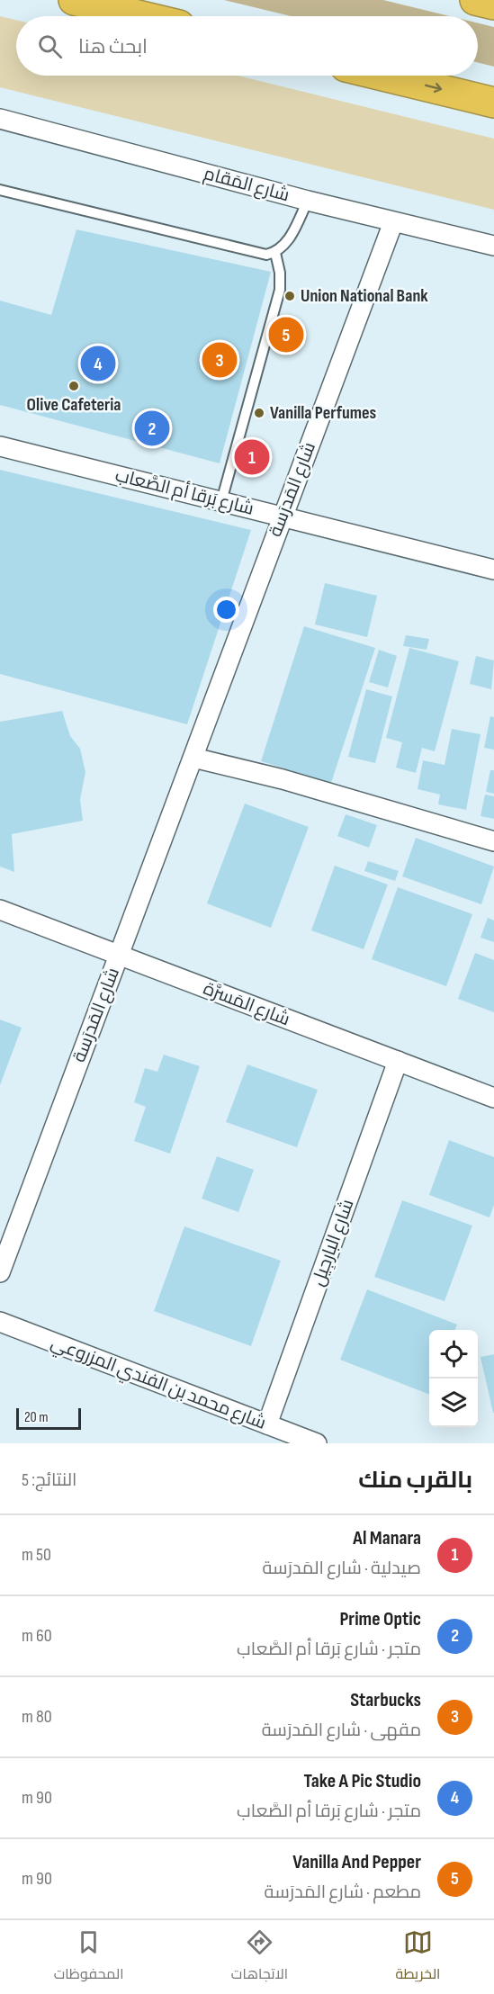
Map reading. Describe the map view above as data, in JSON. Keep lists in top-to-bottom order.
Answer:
{
  "streets": {
    "street": [
      "شارع المَقام",
      "شارع المَدرَسة",
      "شارع بَرقا أم الصَّعاب",
      "شارع المَسرَّة",
      "شارع البارجِيل",
      "شارع محمد بن الفندي المزروعي"
    ]
  },
  "crossings": [
    ["شارع المَقام", "شارع المَدرَسة"],
    ["شارع المَدرَسة", "شارع بَرقا أم الصَّعاب"],
    ["شارع المَدرَسة", "شارع المَسرَّة"],
    ["شارع المَسرَّة", "شارع البارجِيل"],
    ["شارع البارجِيل", "شارع محمد بن الفندي المزروعي"]
  ],
  "places": ["Union National Bank", "Olive Cafeteria", "Vanilla Perfumes"],
  "scale_bar": "20 m",
  "page": {
    "search": "ابحث هنا",
    "pins": [
      "5",
      "3",
      "4",
      "2",
      "1"
    ],
    "scale": "20 m",
    "heading": ["بالقرب منك", "النتائج: 5"],
    "list": [
      {
        "mark": "1",
        "name": "Al Manara",
        "note": "صيدلية · شارع المَدرَسة",
        "value": "50 m"
      },
      {
        "mark": "2",
        "name": "Prime Optic",
        "note": "متجر · شارع بَرقا أم الصَّعاب",
        "value": "60 m"
      },
      {
        "mark": "3",
        "name": "Starbucks",
        "note": "مقهى · شارع المَدرَسة",
        "value": "80 m"
      },
      {
        "mark": "4",
        "name": "Take A Pic Studio",
        "note": "متجر · شارع بَرقا أم الصَّعاب",
        "value": "90 m"
      },
      {
        "mark": "5",
        "name": "Vanilla And Pepper",
        "note": "مطعم · شارع المَدرَسة",
        "value": "90 m"
      }
    ],
    "nav": ["الخريطة", "الاتجاهات", "المحفوظات"]
  }
}
